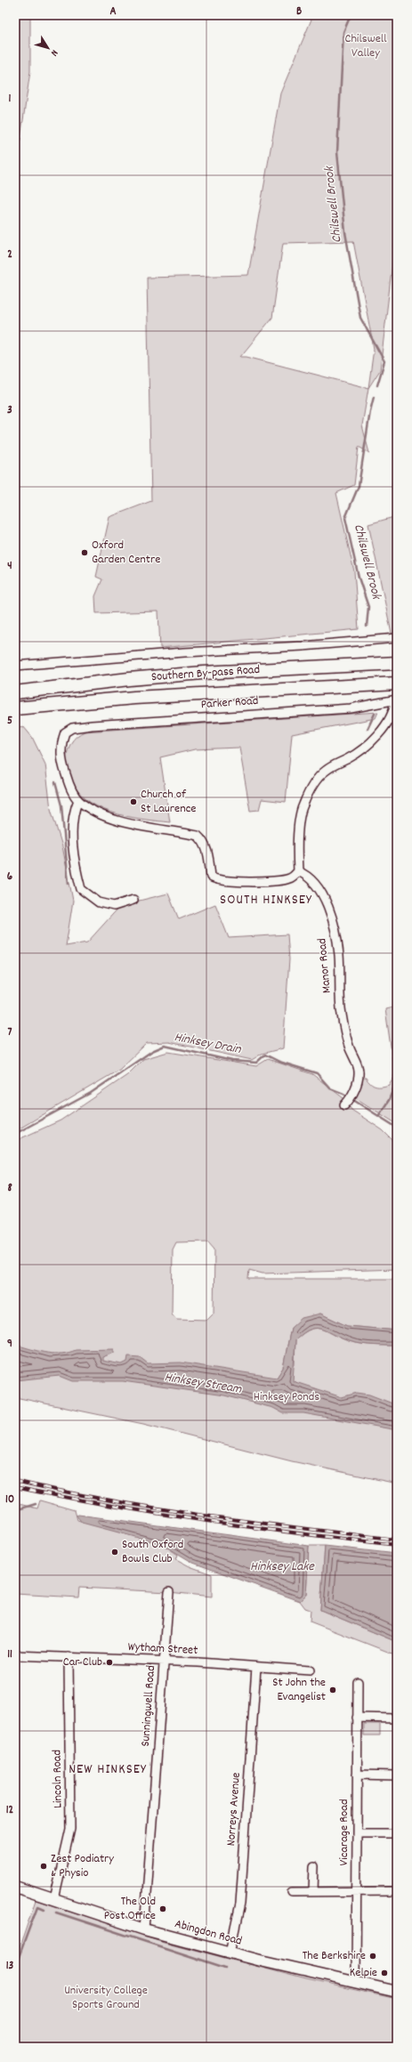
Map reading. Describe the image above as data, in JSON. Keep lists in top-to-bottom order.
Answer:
{
  "streets": {
    "highway": ["Southern By-pass Road"],
    "main road": ["Abingdon Road"],
    "street": [
      "Parker Road",
      "Manor Road",
      "Wytham Street",
      "Sunningwell Road",
      "Lincoln Road",
      "Norreys Avenue",
      "Vicarage Road"
    ]
  },
  "crossings": [
    ["Wytham Street", "Sunningwell Road"],
    ["Wytham Street", "Lincoln Road"],
    ["Wytham Street", "Norreys Avenue"],
    ["Sunningwell Road", "Abingdon Road"],
    ["Lincoln Road", "Abingdon Road"],
    ["Norreys Avenue", "Abingdon Road"],
    ["Vicarage Road", "Abingdon Road"]
  ],
  "districts": ["SOUTH HINKSEY", "NEW HINKSEY"],
  "water": [
    "Chilswell Brook",
    "Hinksey Drain",
    "Hinksey Stream",
    "Hinksey Lake"
  ],
  "parks": ["Chilswell Valley", "Hinksey Ponds", "University College Sports Ground"],
  "places": [
    "Oxford Garden Centre",
    "Church of St Laurence",
    "South Oxford Bowls Club",
    "Car Club",
    "St John the Evangelist",
    "Zest Podiatry & Physio",
    "The Old Post Office",
    "The Berkshire",
    "Kelpie"
  ],
  "north": "bottom right",
  "grid": {
    "columns": ["A", "B"],
    "rows": [
      "1",
      "2",
      "3",
      "4",
      "5",
      "6",
      "7",
      "8",
      "9",
      "10",
      "11",
      "12",
      "13"
    ]
  }
}
